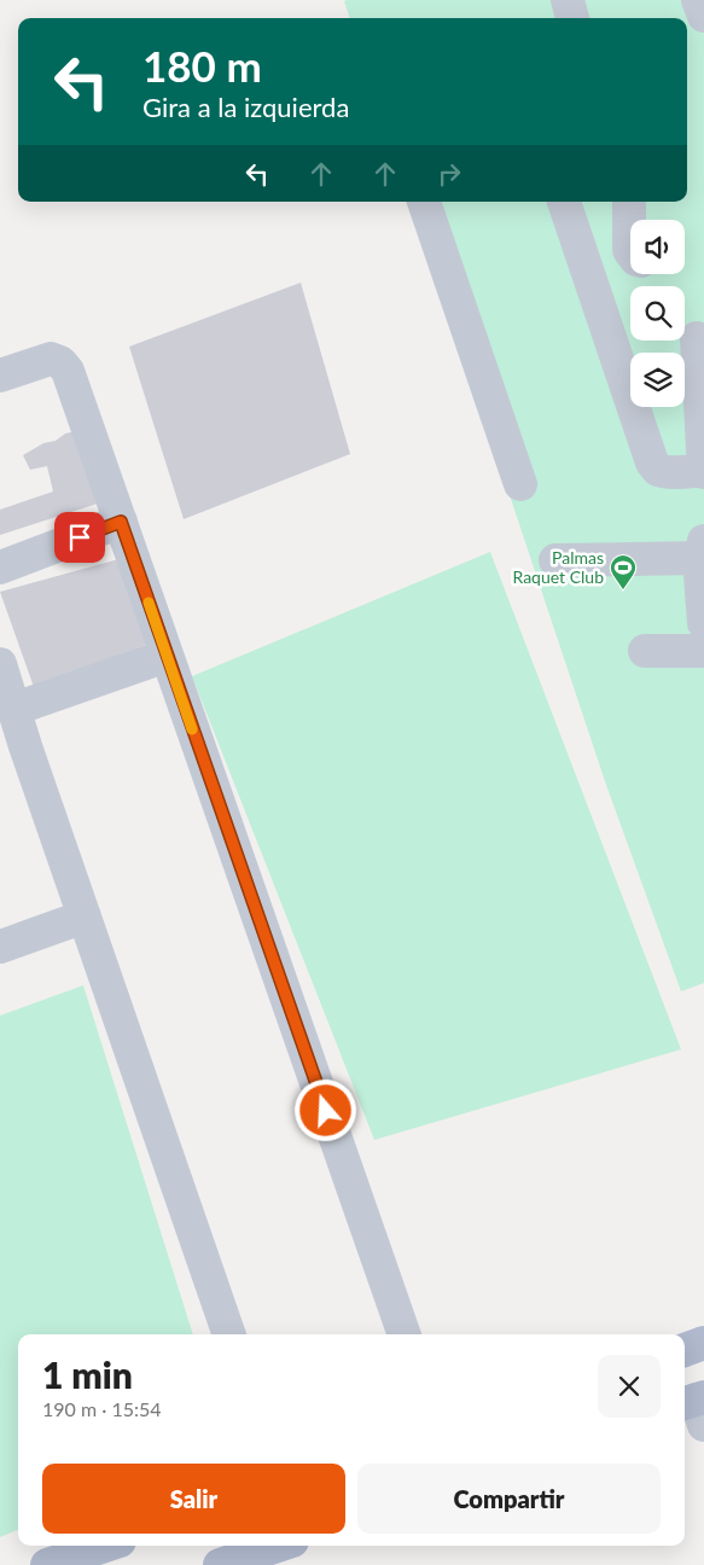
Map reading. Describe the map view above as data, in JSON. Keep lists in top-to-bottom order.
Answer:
{
  "places": {
    "sports": ["Palmas Raquet Club"]
  },
  "page": {
    "turn": ["180 m", "Gira a la izquierda"],
    "heading": ["1 min", "190 m · 15:54"],
    "buttons": ["Salir", "Compartir"]
  }
}
